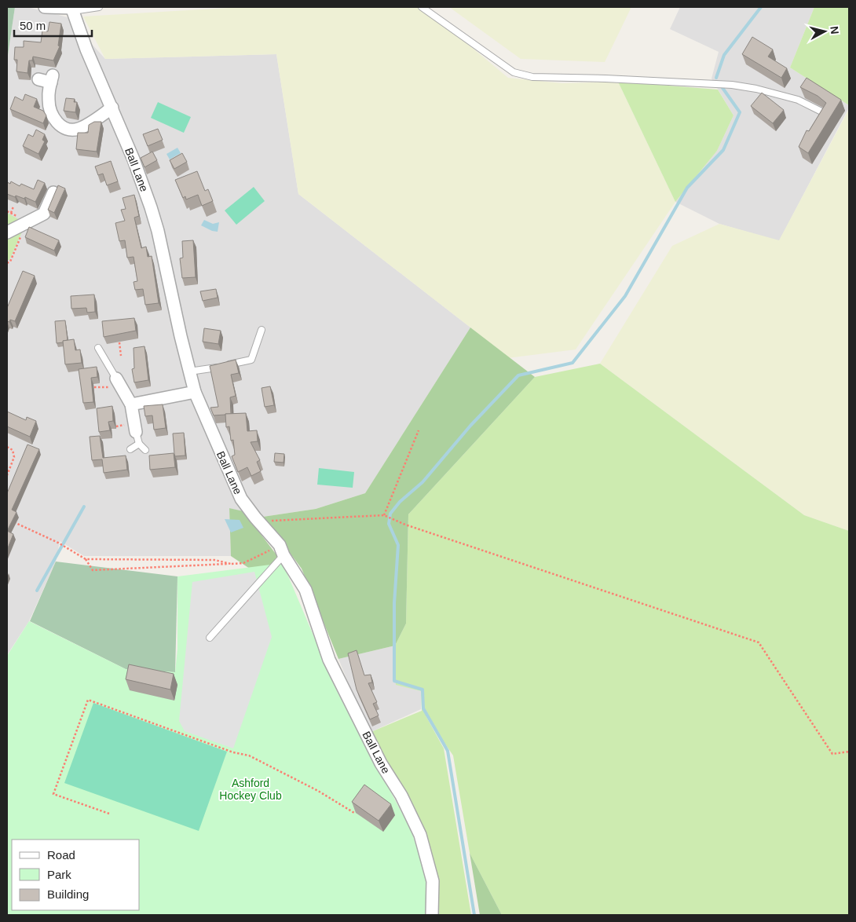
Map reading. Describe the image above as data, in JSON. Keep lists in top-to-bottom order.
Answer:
{
  "streets": {
    "street": ["Ball Lane"]
  },
  "parks": ["Ashford Hockey Club"],
  "legend": ["Road", "Park", "Building"],
  "scale_bar": "50 m",
  "north": "right"
}
